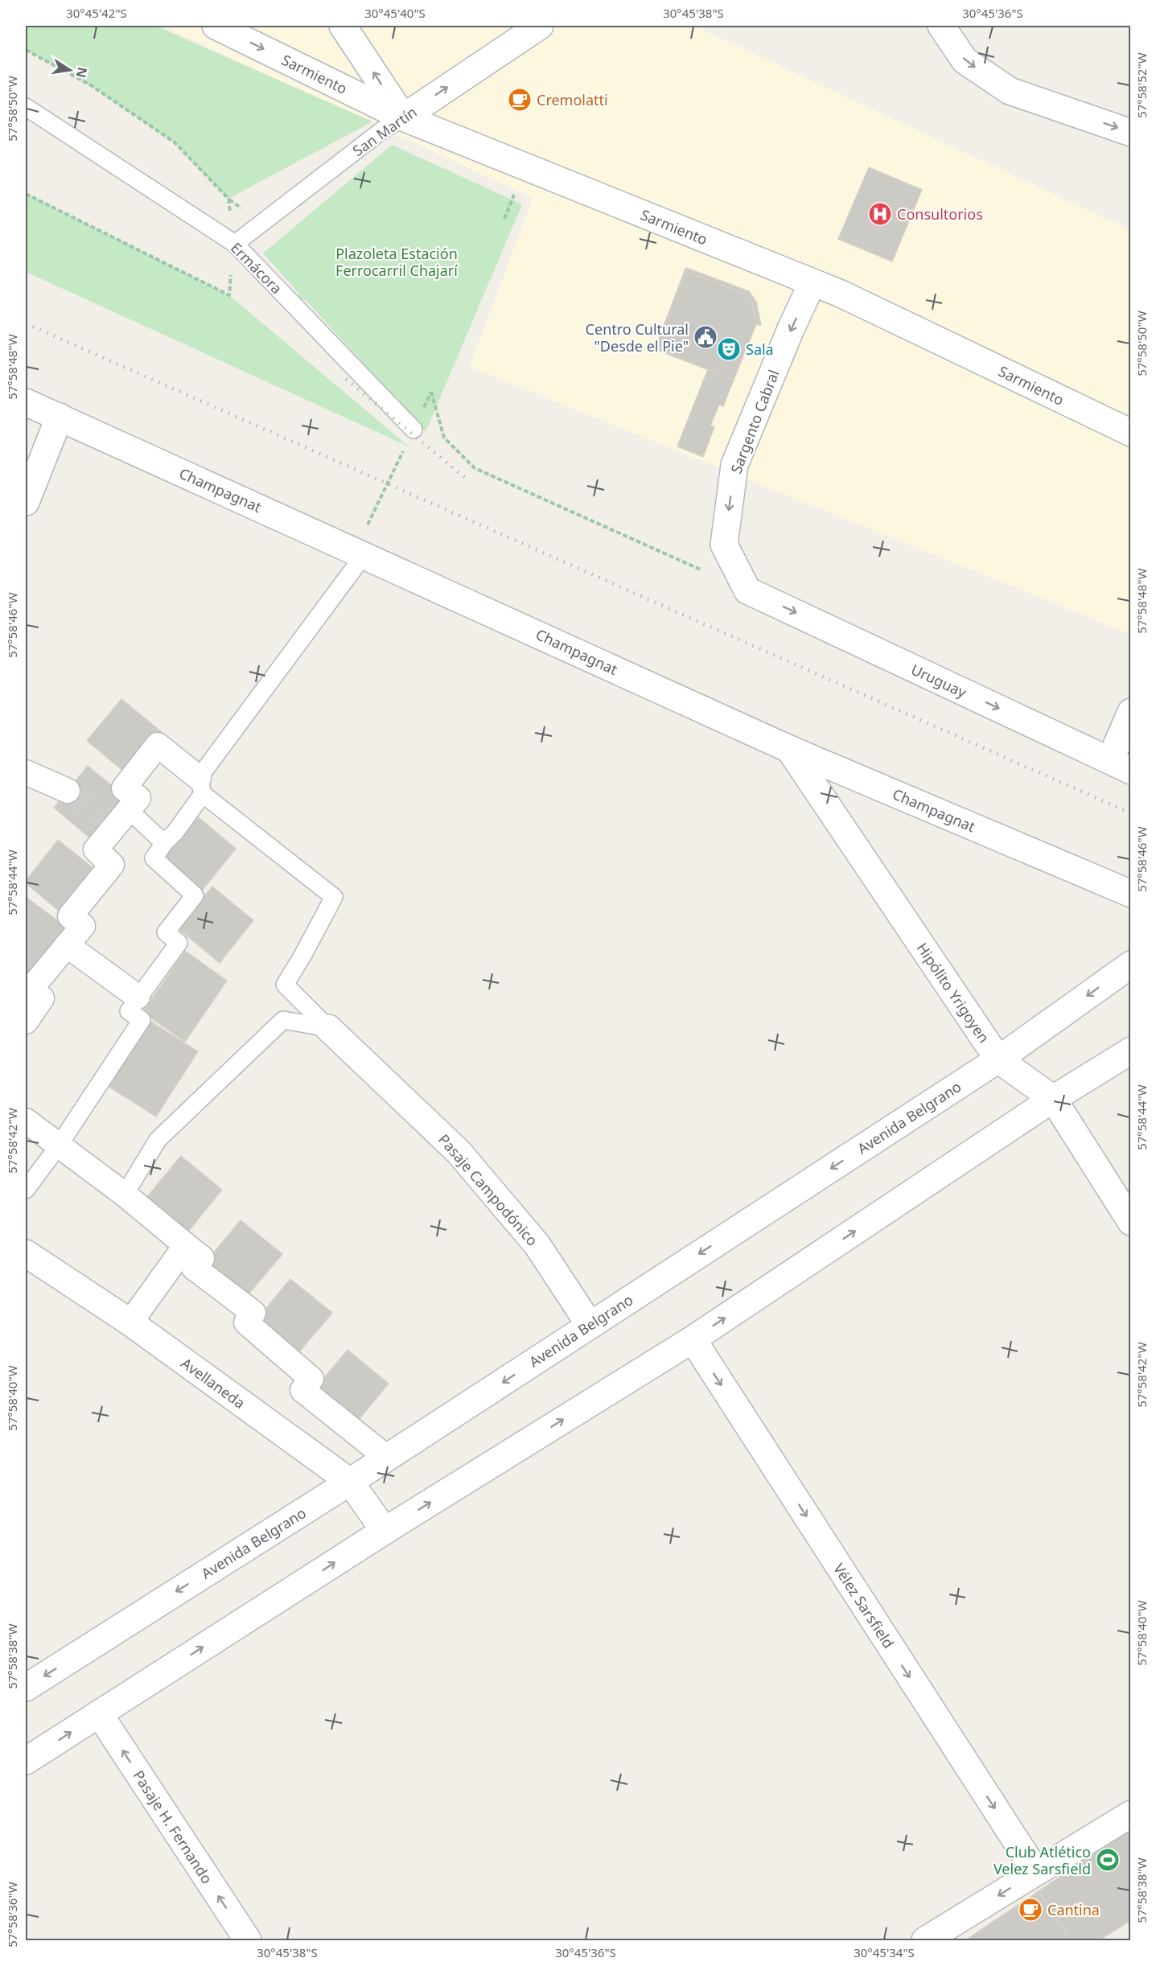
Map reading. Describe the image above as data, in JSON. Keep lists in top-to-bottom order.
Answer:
{
  "streets": {
    "street": [
      "Sarmiento",
      "San Martín",
      "Sargento Cabral",
      "Champagnat",
      "Uruguay",
      "Hipólito Yrigoyen",
      "Avenida Belgrano",
      "Pasaje Campodónico",
      "Avellaneda",
      "Vélez Sarsfield",
      "Pasaje H. Fernando"
    ],
    "lane": ["Ermácora"]
  },
  "crossings": [
    ["Sarmiento", "San Martín"],
    ["Sarmiento", "Sargento Cabral"],
    ["San Martín", "Ermácora"],
    ["Sargento Cabral", "Uruguay"],
    ["Champagnat", "Hipólito Yrigoyen"],
    ["Hipólito Yrigoyen", "Avenida Belgrano"],
    ["Avenida Belgrano", "Pasaje Campodónico"],
    ["Avenida Belgrano", "Avellaneda"]
  ],
  "one_way": [
    "San Martín",
    "Sargento Cabral",
    "Uruguay",
    "Vélez Sarsfield",
    "Pasaje H. Fernando"
  ],
  "parks": ["Plazoleta Estación Ferrocarril Chajarí"],
  "places": {
    "cafe": ["Cremolatti", "Cantina"],
    "hospital": ["Consultorios"],
    "public building": ["Centro Cultural \"Desde el Pie\""],
    "theatre": ["Sala"],
    "sports": ["Club Atlético Velez Sarsfield"]
  },
  "north": "right",
  "coordinates": [
    "30°45'42\"S",
    "30°45'40\"S",
    "30°45'38\"S",
    "30°45'36\"S",
    "57°58'52\"W",
    "57°58'50\"W",
    "57°58'48\"W",
    "57°58'46\"W",
    "57°58'44\"W",
    "57°58'42\"W",
    "57°58'40\"W",
    "57°58'38\"W",
    "57°58'36\"W",
    "30°45'34\"S"
  ]
}
